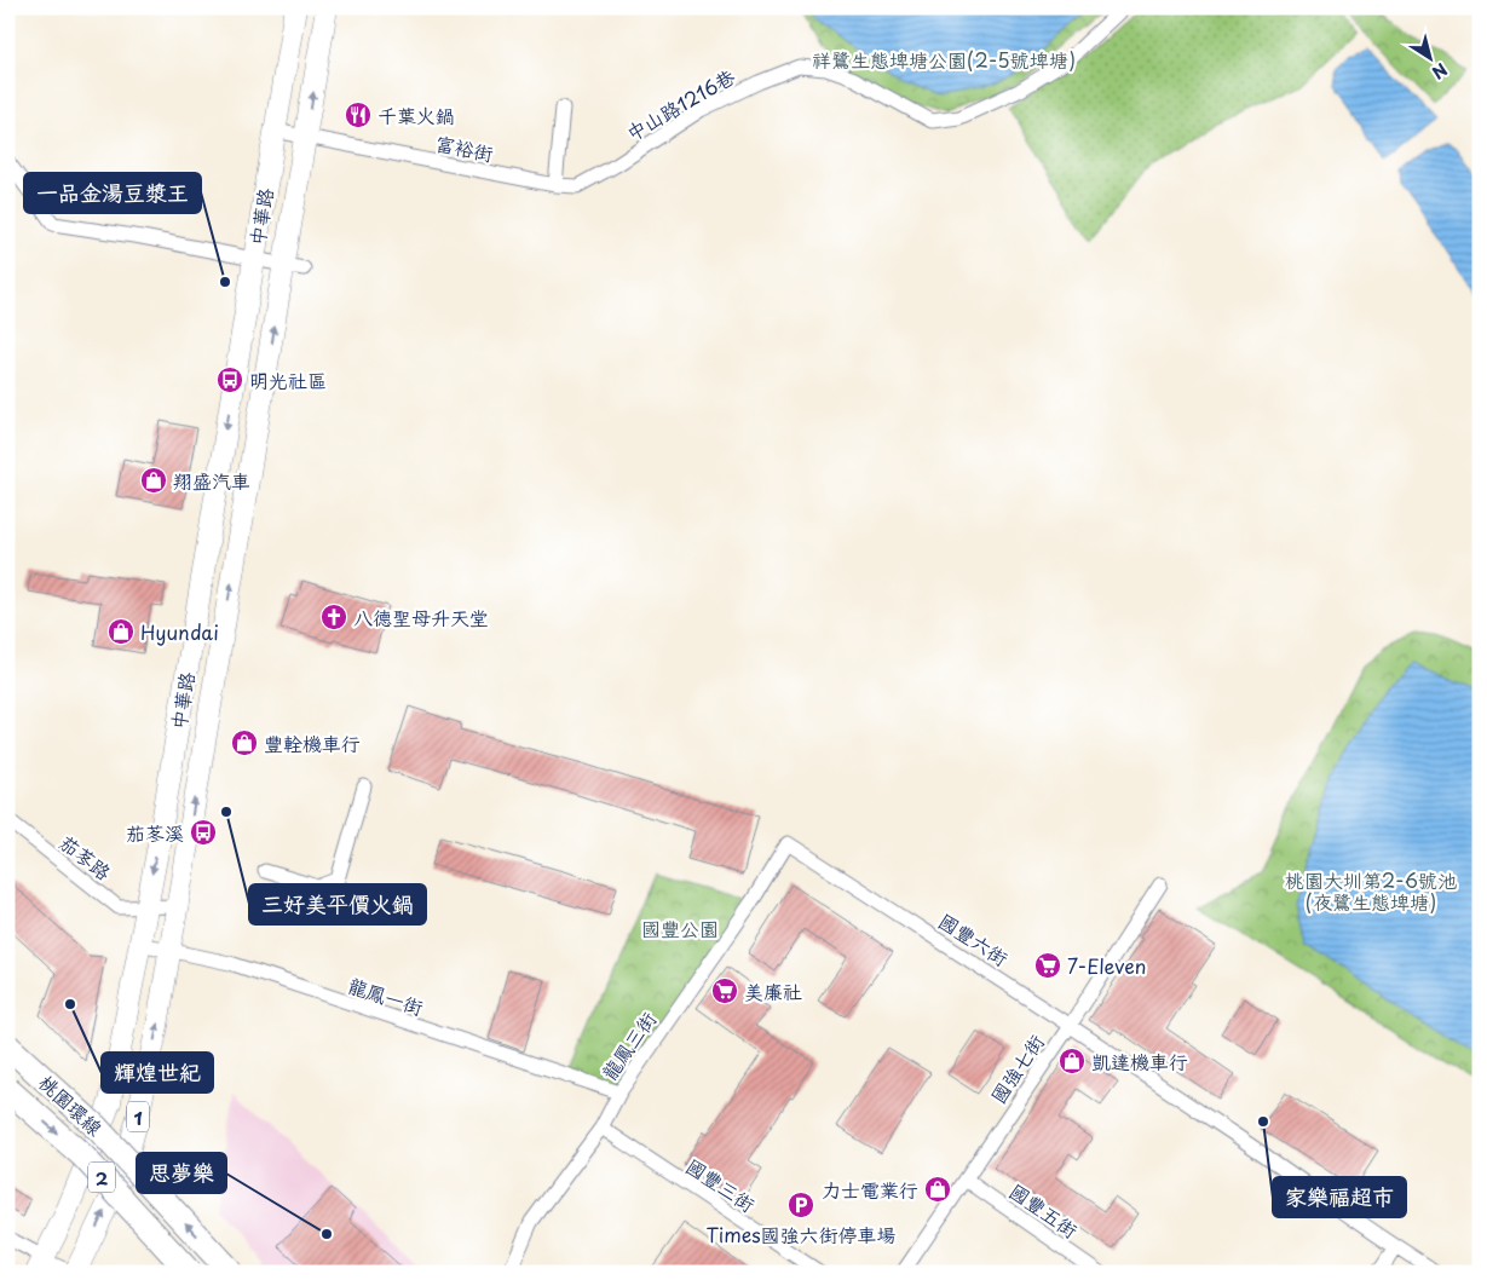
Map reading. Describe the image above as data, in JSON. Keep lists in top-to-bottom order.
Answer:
{
  "streets": {
    "highway": ["桃園環線", "2"],
    "main road": ["中華路", "1"],
    "street": [
      "中山路1216巷",
      "富裕街",
      "茄苳路",
      "國豐六街",
      "龍鳳一街",
      "龍鳳三街",
      "國強七街",
      "國豐三街",
      "國豐五街"
    ]
  },
  "crossings": [
    ["中山路1216巷", "富裕街"],
    ["富裕街", "中華路"],
    ["中華路", "茄苳路"],
    ["中華路", "龍鳳一街"],
    ["國豐六街", "龍鳳三街"],
    ["國豐六街", "國強七街"],
    ["龍鳳一街", "龍鳳三街"],
    ["龍鳳三街", "國豐三街"],
    ["國強七街", "國豐五街"]
  ],
  "parks": ["祥鷺生態埤塘公園(2-5號埤塘)", "桃園大圳第2-6號池 (夜鷺生態埤塘)", "國豐公園"],
  "places": {
    "restaurant": ["千葉火鍋"],
    "other": [
      "一品金湯豆漿王",
      "三好美平價火鍋",
      "輝煌世紀",
      "家樂福超市",
      "思夢樂"
    ],
    "bus stop": ["明光社區", "茄苳溪"],
    "shop": [
      "翔盛汽車",
      "Hyundai",
      "豐輇機車行",
      "凱達機車行",
      "力士電業行"
    ],
    "church": ["八德聖母升天堂"],
    "supermarket": ["7-Eleven", "美廉社"],
    "parking": ["Times國強六街停車場"]
  },
  "north": "bottom right"
}
